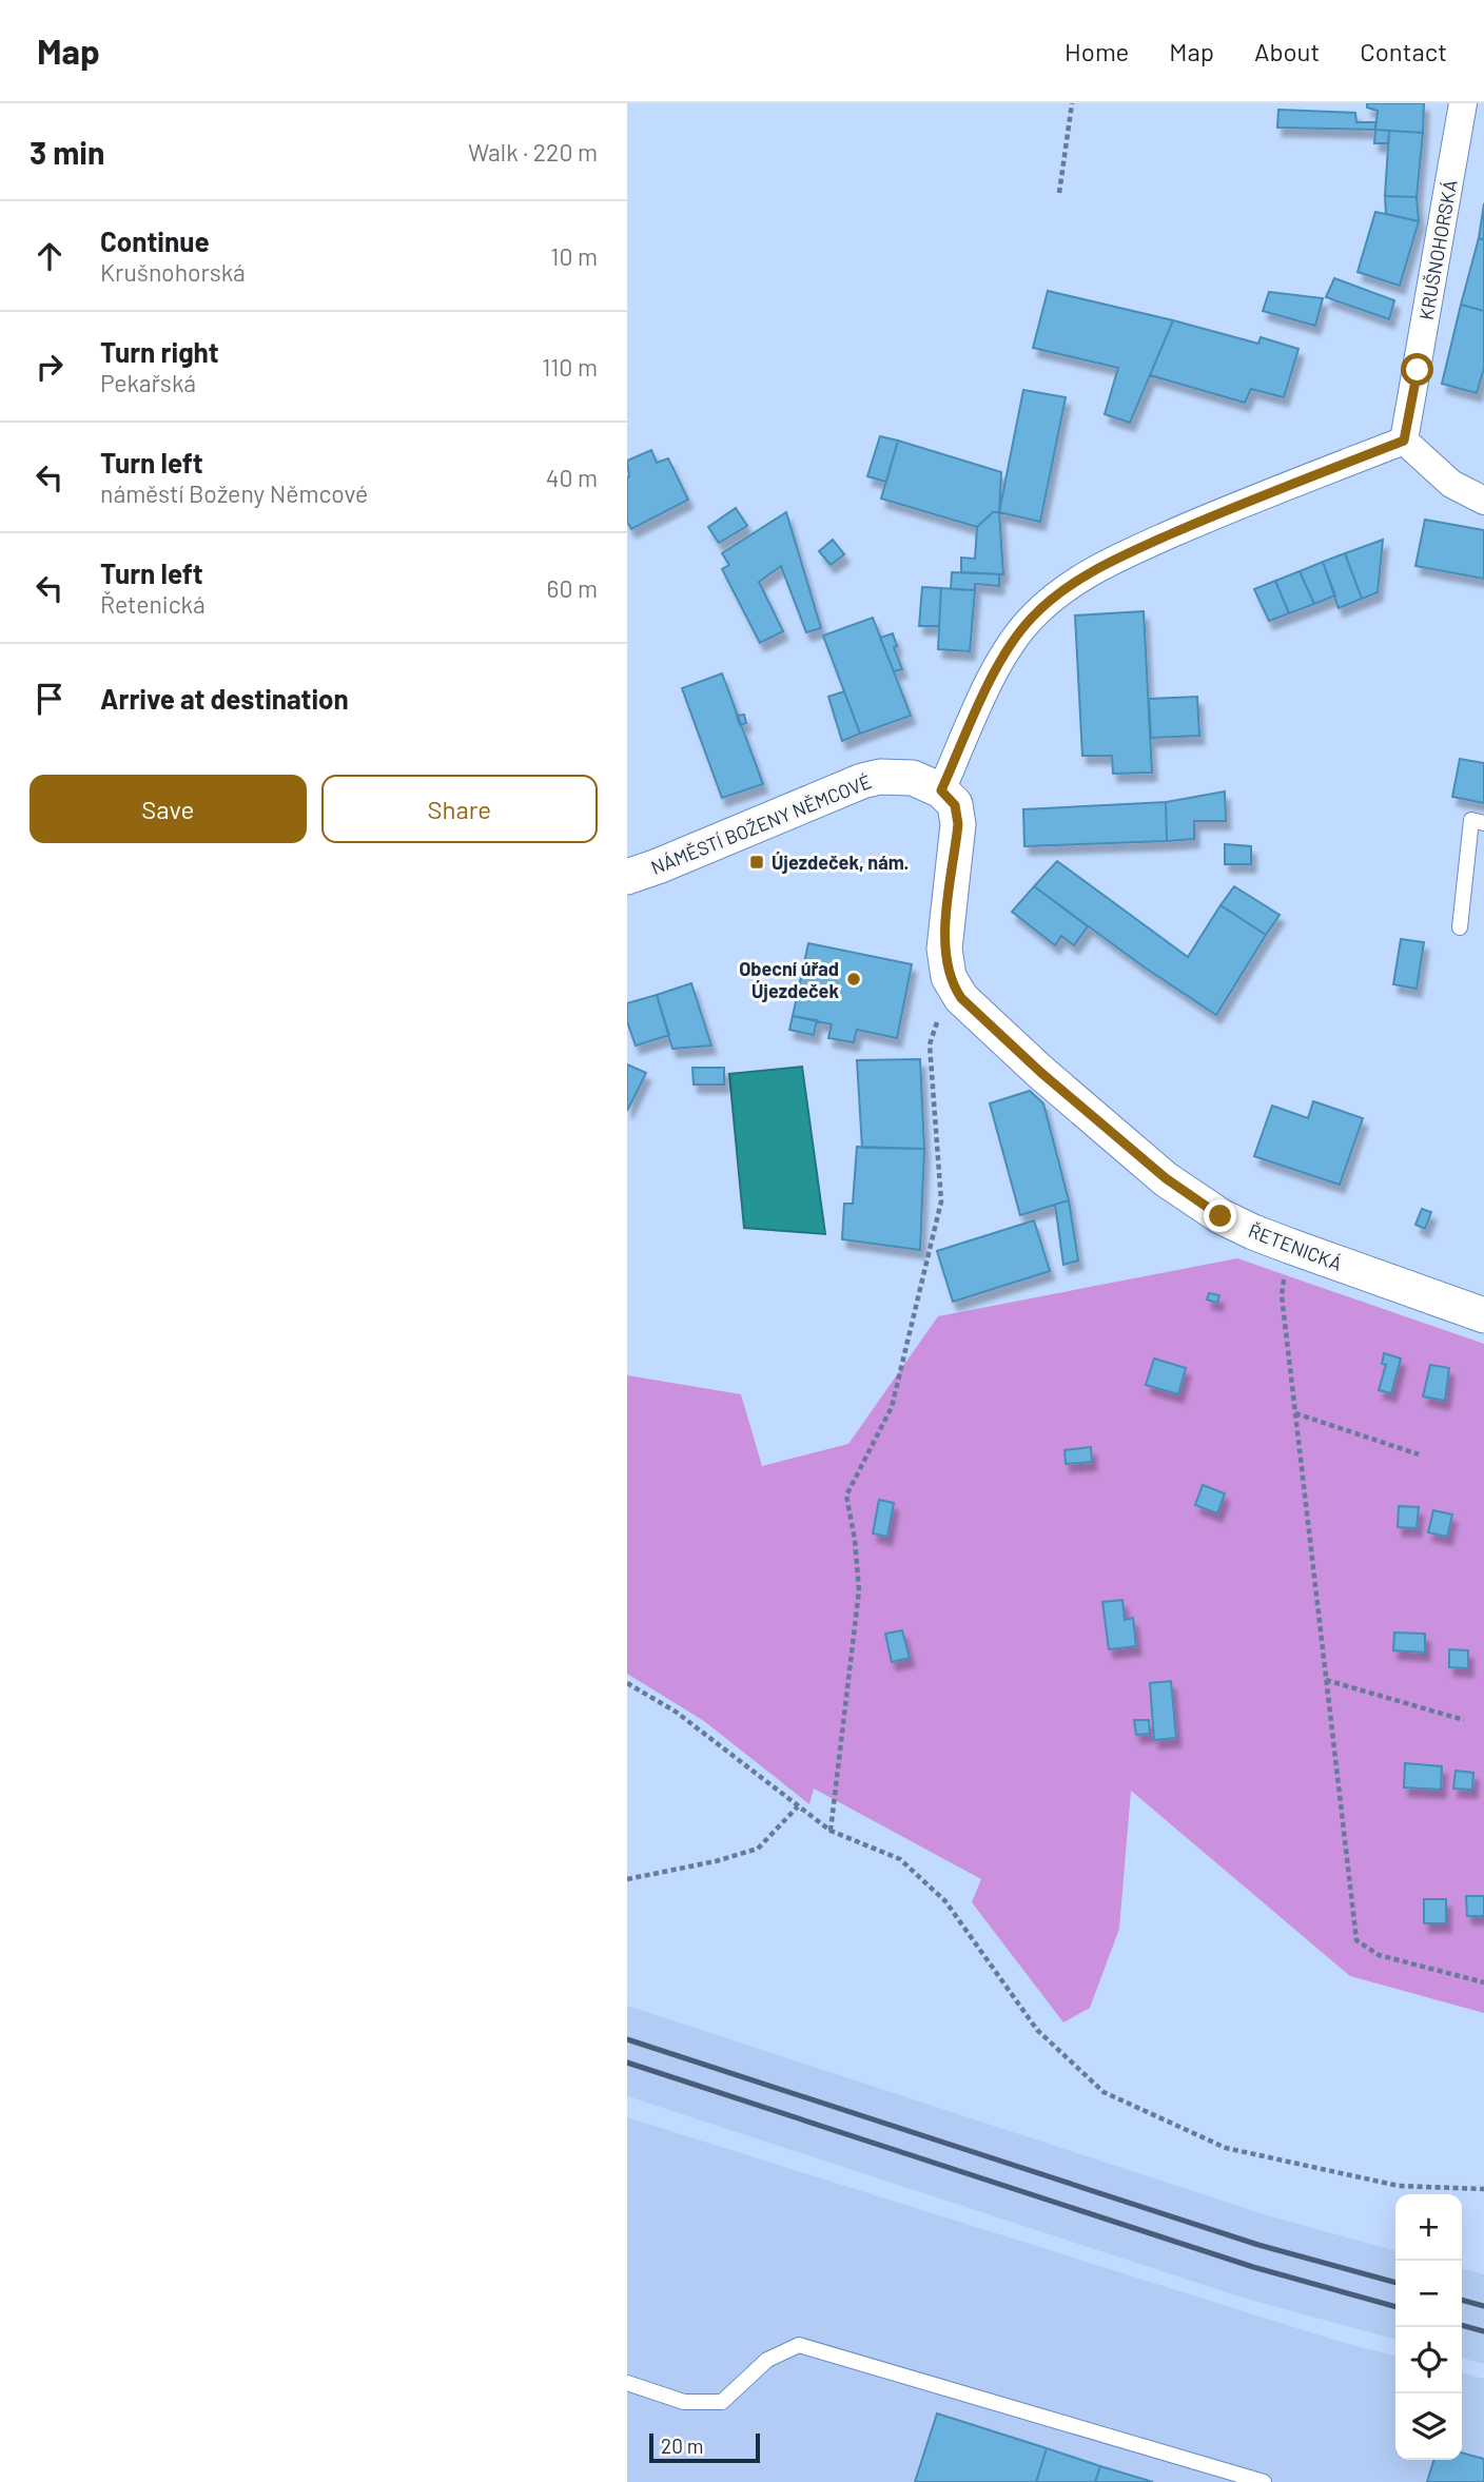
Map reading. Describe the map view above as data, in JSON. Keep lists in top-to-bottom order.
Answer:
{
  "streets": {
    "street": ["KRUŠNOHORSKÁ", "NÁMĚSTÍ BOŽENY NĚMCOVÉ", "ŘETENICKÁ"]
  },
  "places": {
    "transit": ["Újezdeček, nám."],
    "other": ["Obecní úřad Újezdeček"]
  },
  "scale_bar": "20 m",
  "page": {
    "header": "Map",
    "nav": [
      "Home",
      "Map",
      "About",
      "Contact"
    ],
    "heading": ["3 min", "Walk · 220 m"],
    "list": [
      ["Continue", "Krušnohorská", "10 m"],
      ["Turn right", "Pekařská", "110 m"],
      ["Turn left", "náměstí Boženy Němcové", "40 m"],
      ["Turn left", "Řetenická", "60 m"],
      "Arrive at destination"
    ],
    "buttons": ["Save", "Share"],
    "map_buttons": ["+", "−"],
    "scale": "20 m"
  }
}
